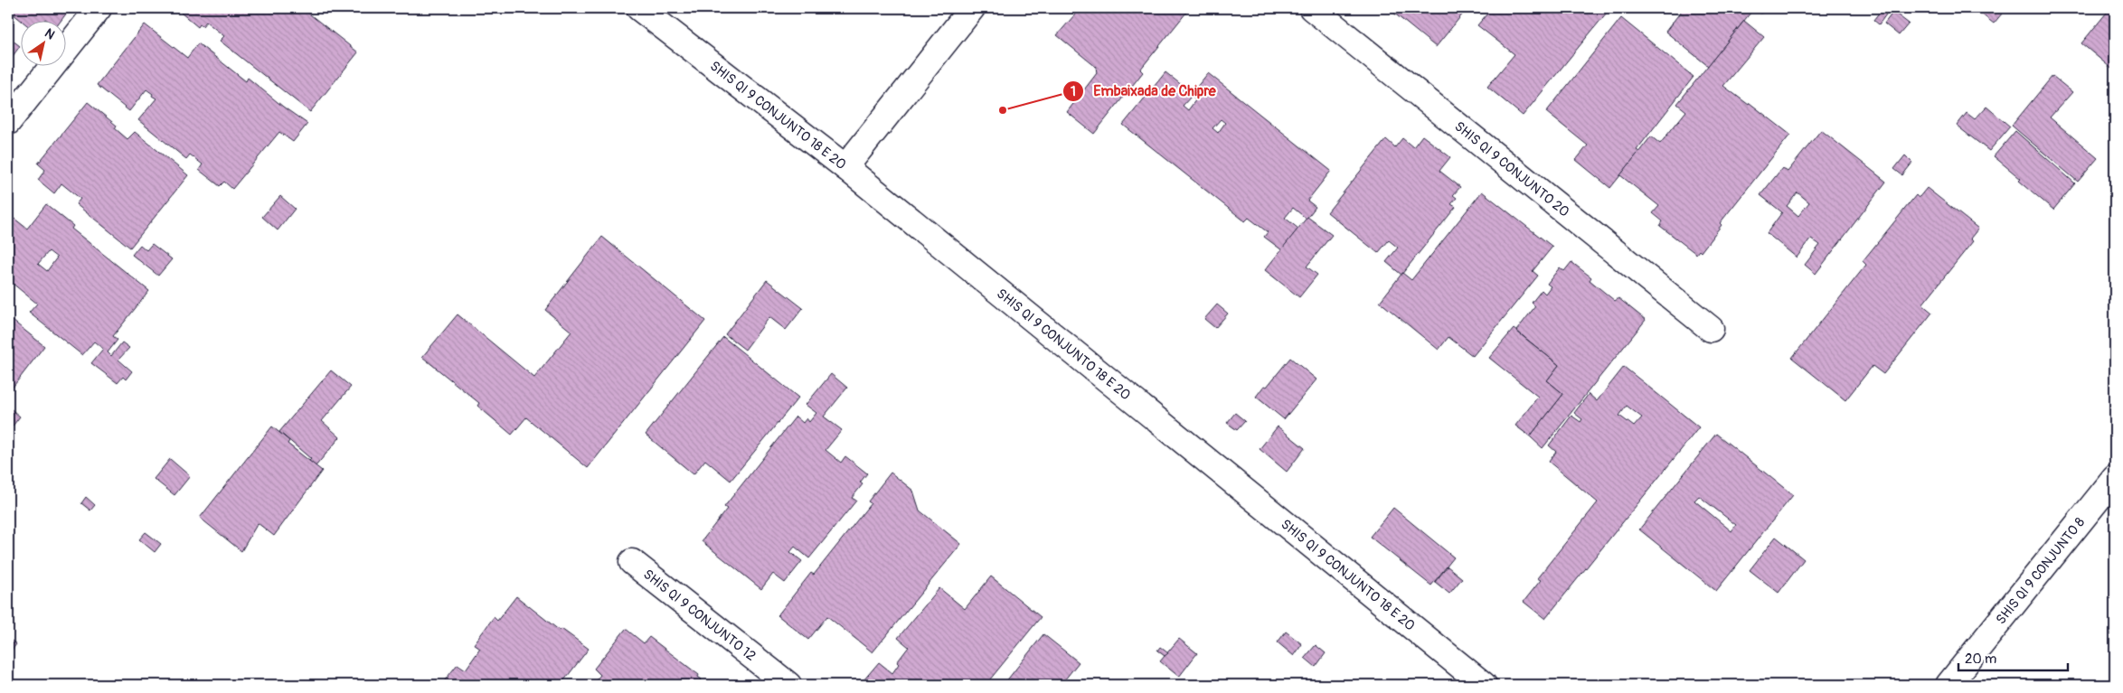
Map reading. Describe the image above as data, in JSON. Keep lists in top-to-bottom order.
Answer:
{
  "streets": {
    "street": [
      "SHIS QI 9 CONJUNTO 18 E 20",
      "SHIS QI 9 CONJUNTO 20",
      "SHIS QI 9 CONJUNTO 8",
      "SHIS QI 9 CONJUNTO 12"
    ]
  },
  "places": ["Embaixada de Chipre"],
  "scale_bar": "20 m",
  "north": "top right"
}
